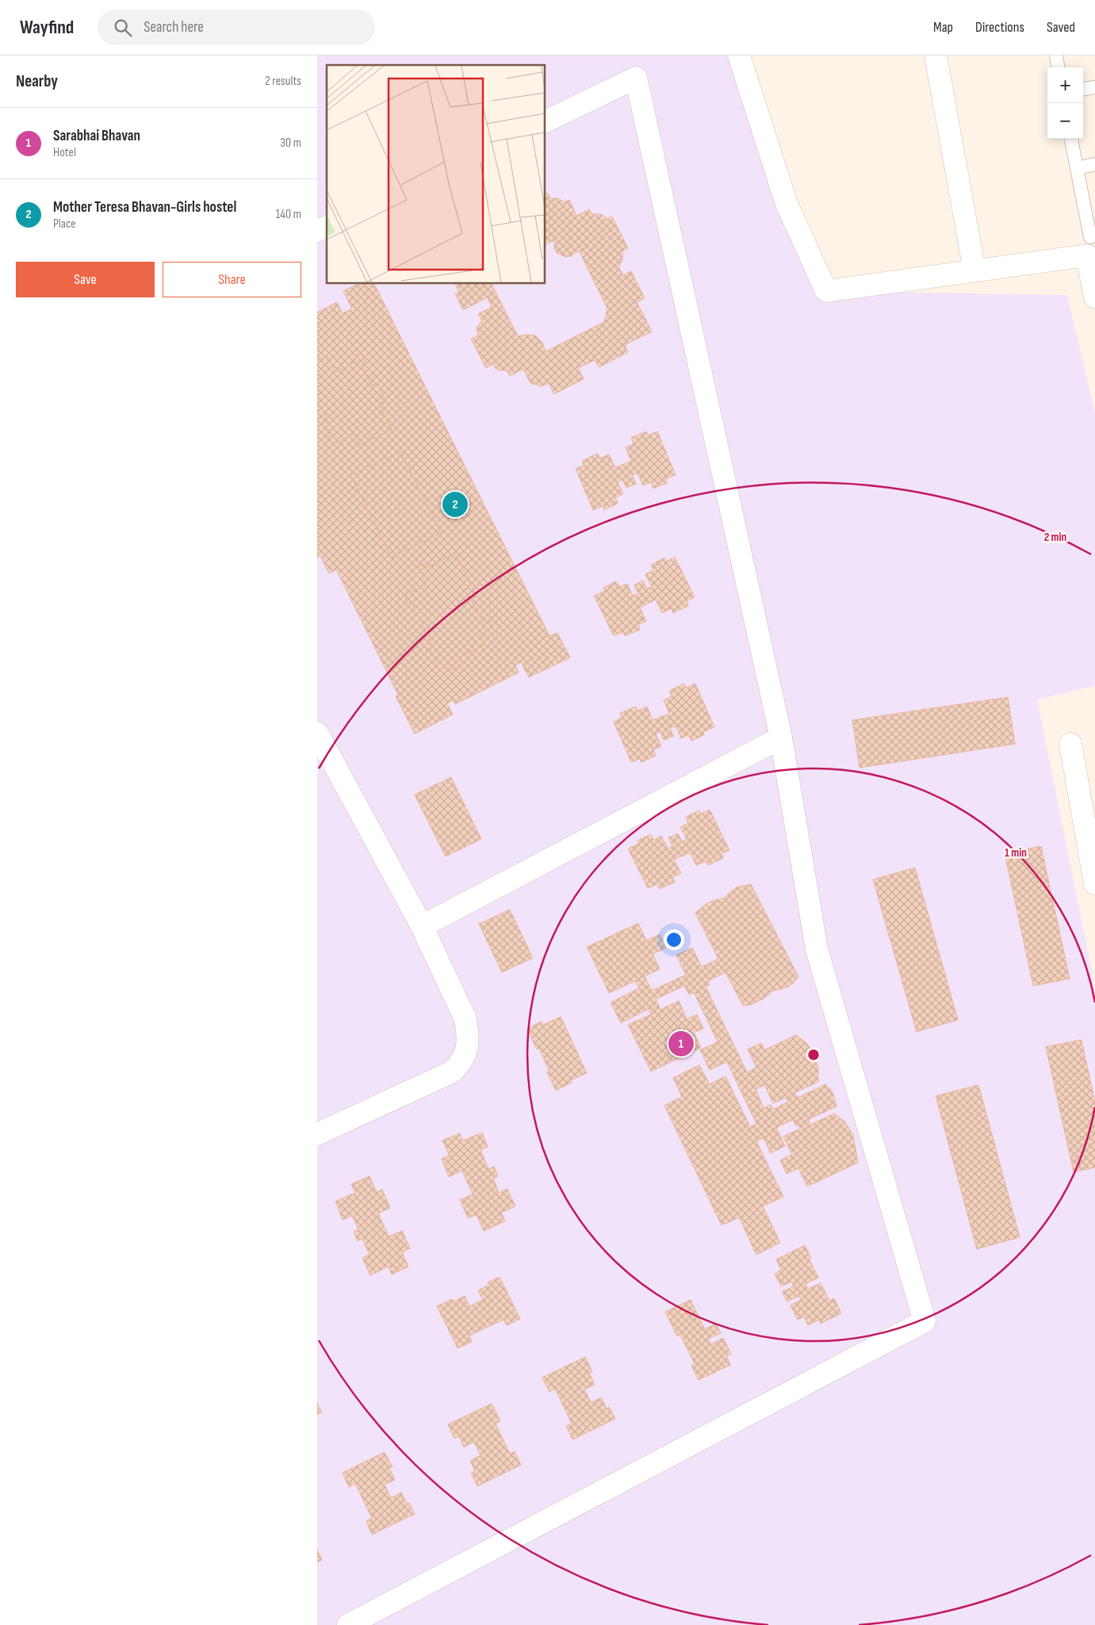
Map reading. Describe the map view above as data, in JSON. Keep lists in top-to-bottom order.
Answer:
{
  "page": {
    "header": "Wayfind",
    "search": "Search here",
    "nav": ["Map", "Directions", "Saved"],
    "heading": ["Nearby", "2 results"],
    "map_buttons": ["+", "−"],
    "list": [
      {
        "mark": "1",
        "name": "Sarabhai Bhavan",
        "note": "Hotel",
        "value": "30 m"
      },
      {
        "mark": "2",
        "name": "Mother Teresa Bhavan-Girls hostel",
        "note": "Place",
        "value": "140 m"
      }
    ],
    "buttons": ["Save", "Share"],
    "pins": ["2", "1"]
  },
  "rings": ["2 min", "1 min"]
}
